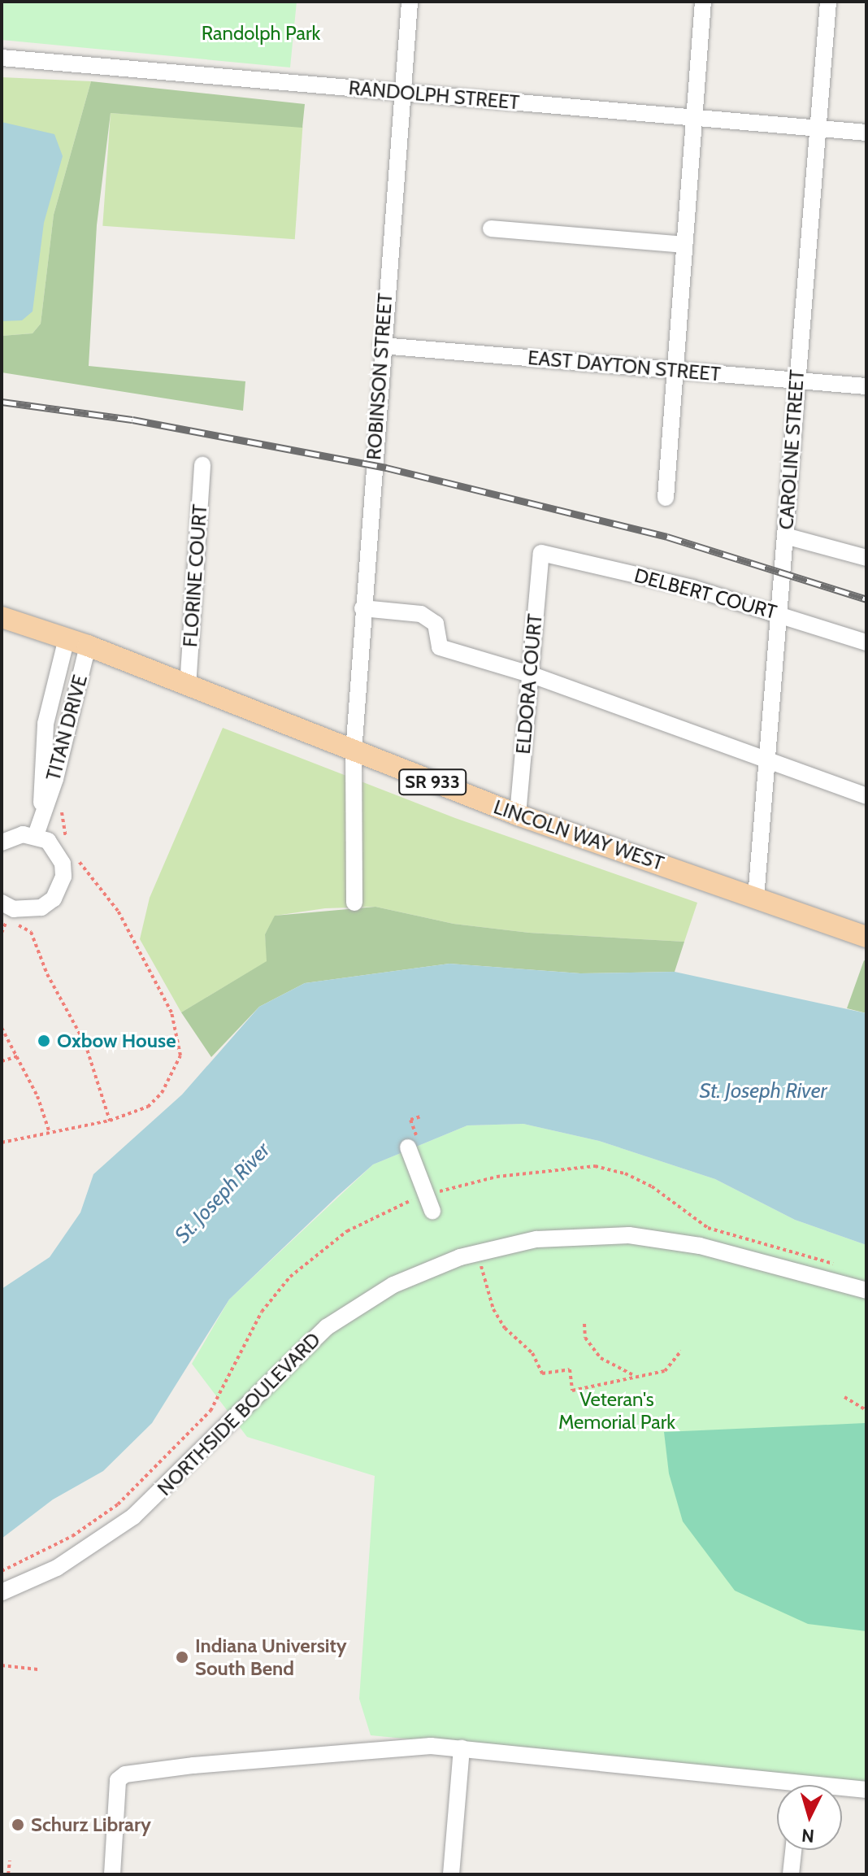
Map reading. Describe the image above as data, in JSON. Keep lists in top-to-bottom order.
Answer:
{
  "streets": {
    "main road": ["SR 933", "LINCOLN WAY WEST"],
    "street": [
      "RANDOLPH STREET",
      "EAST DAYTON STREET",
      "ROBINSON STREET",
      "CAROLINE STREET",
      "FLORINE COURT",
      "DELBERT COURT",
      "ELDORA COURT",
      "TITAN DRIVE",
      "NORTHSIDE BOULEVARD"
    ]
  },
  "crossings": [
    ["RANDOLPH STREET", "ROBINSON STREET"],
    ["RANDOLPH STREET", "CAROLINE STREET"],
    ["EAST DAYTON STREET", "ROBINSON STREET"],
    ["EAST DAYTON STREET", "CAROLINE STREET"],
    ["ROBINSON STREET", "LINCOLN WAY WEST"],
    ["CAROLINE STREET", "DELBERT COURT"],
    ["CAROLINE STREET", "LINCOLN WAY WEST"],
    ["FLORINE COURT", "LINCOLN WAY WEST"],
    ["DELBERT COURT", "ELDORA COURT"],
    ["ELDORA COURT", "LINCOLN WAY WEST"],
    ["TITAN DRIVE", "LINCOLN WAY WEST"]
  ],
  "water": ["St. Joseph River"],
  "parks": ["Randolph Park", "Veteran's Memorial Park"],
  "places": ["Oxbow House", "Indiana University South Bend", "Schurz Library"],
  "north": "bottom"
}
